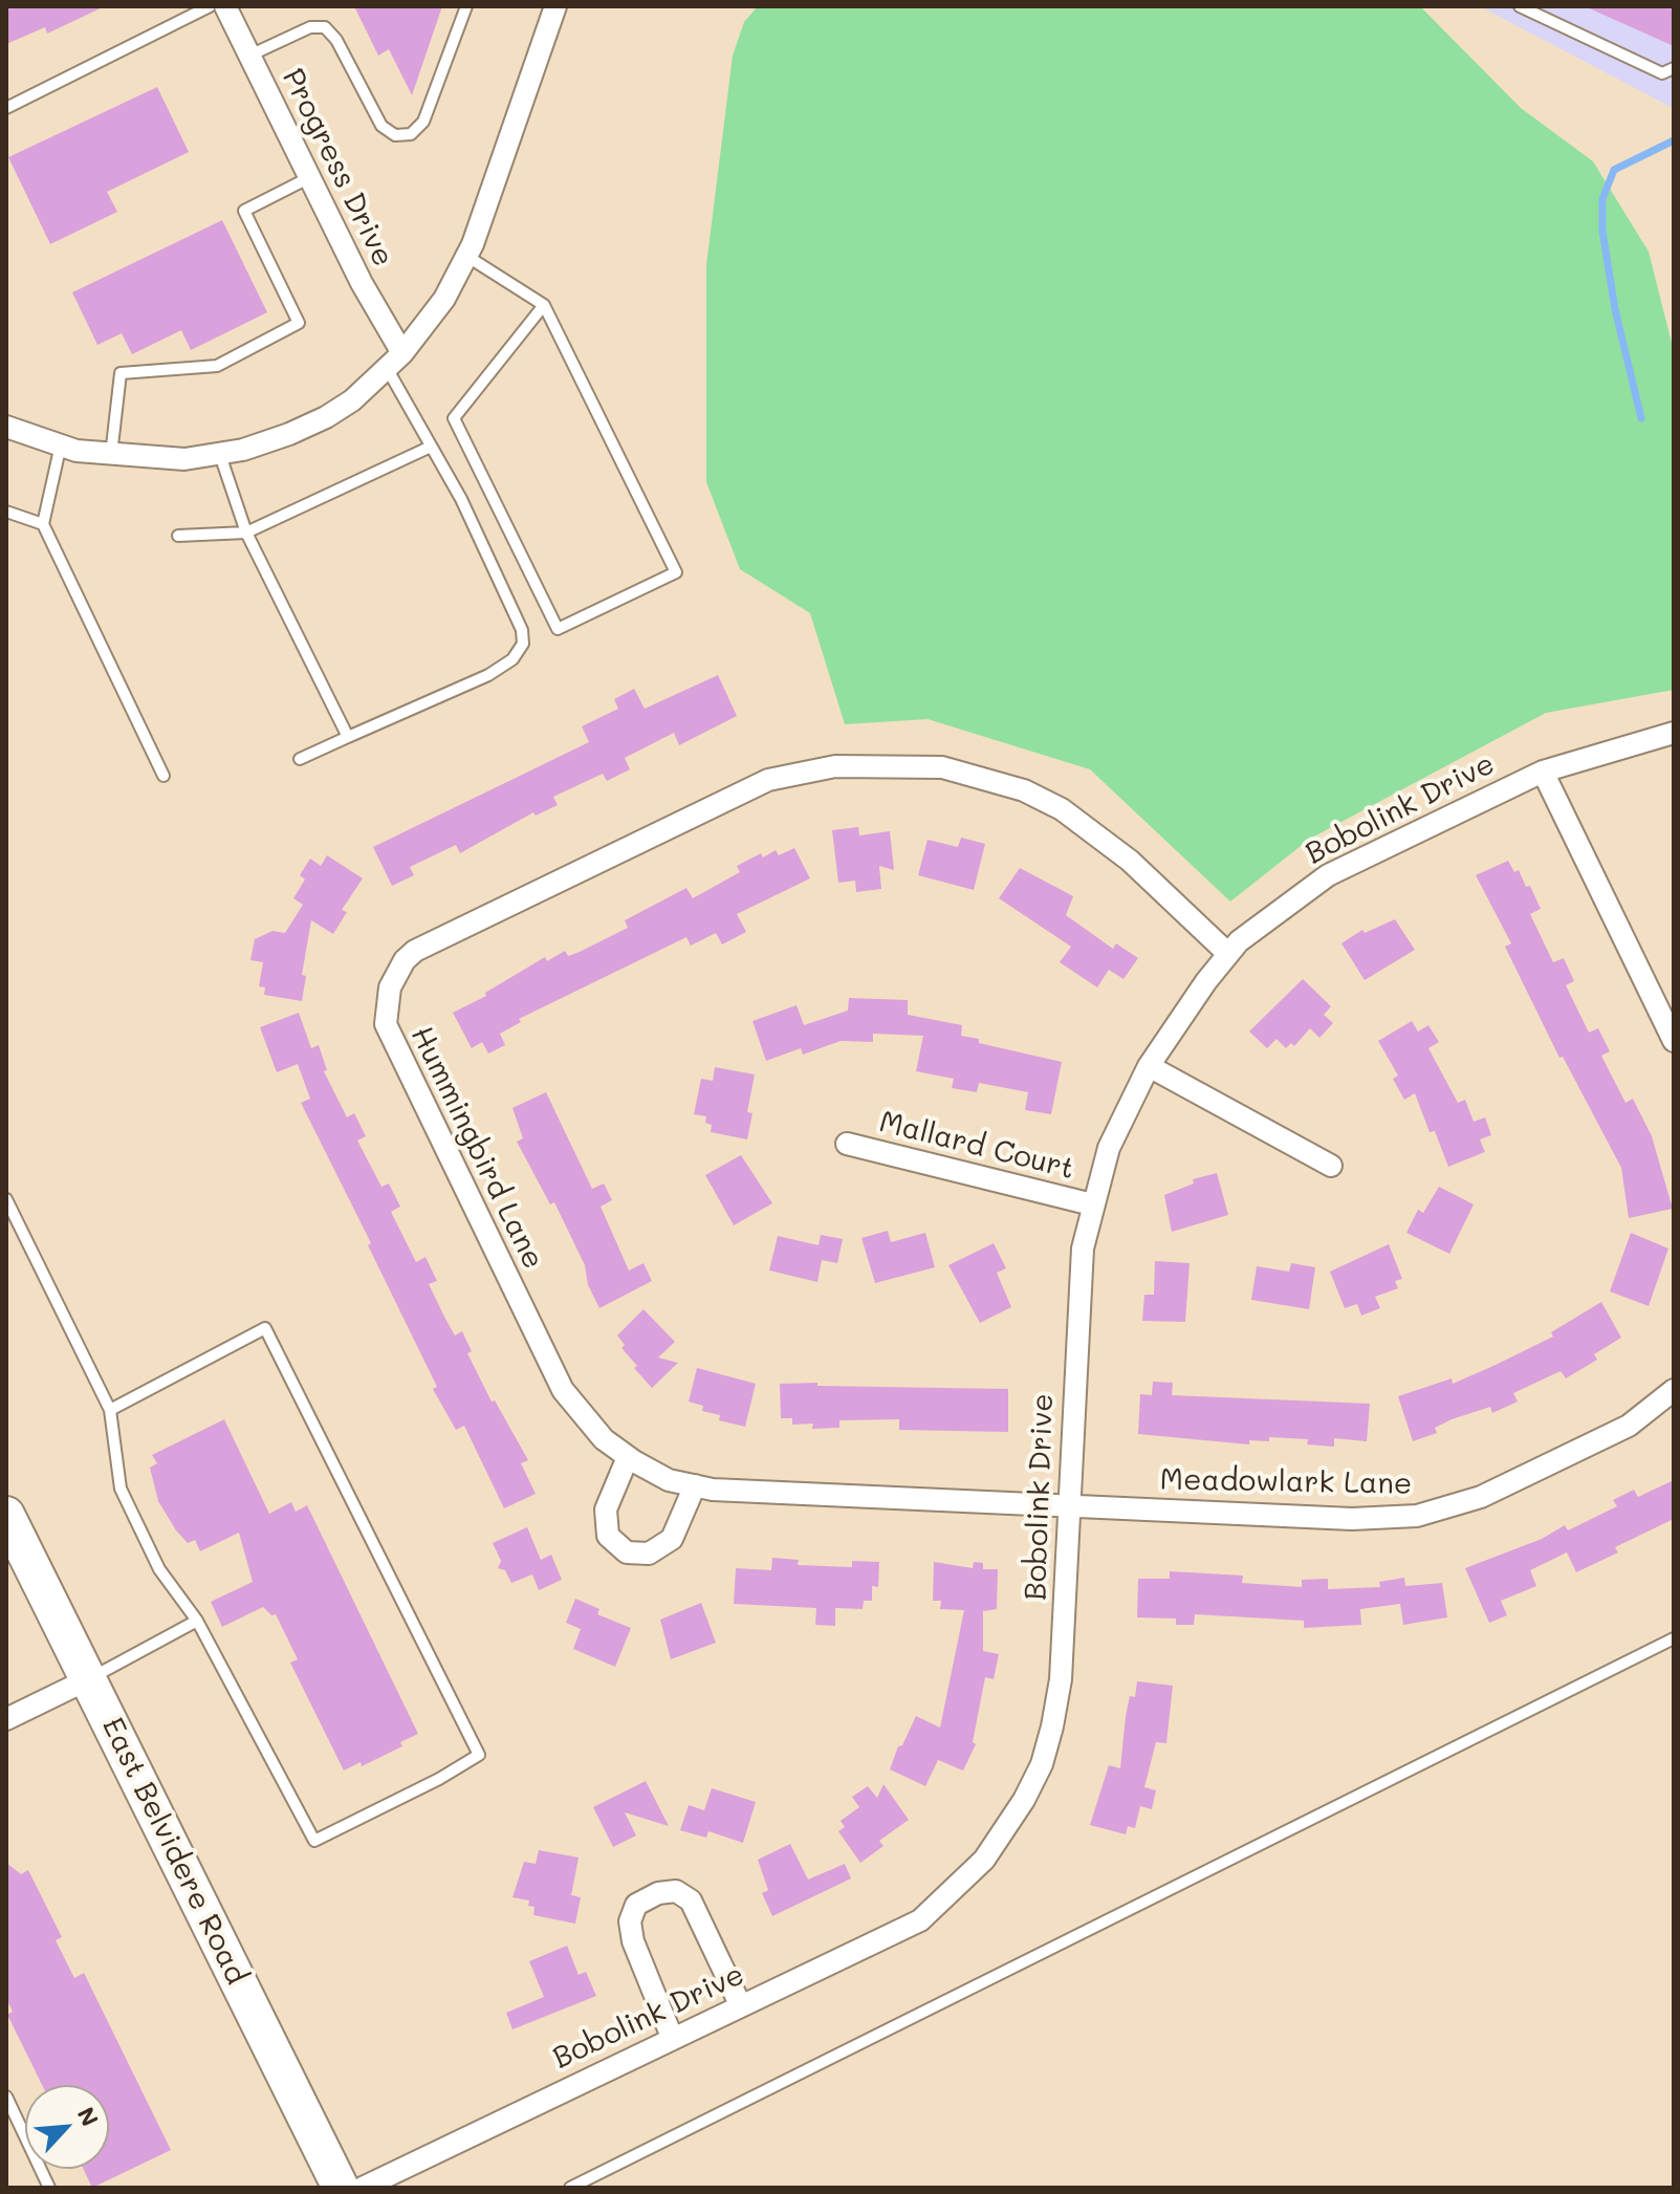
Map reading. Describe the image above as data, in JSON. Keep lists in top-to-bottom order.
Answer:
{
  "streets": {
    "main road": ["East Belvidere Road"],
    "street": [
      "Progress Drive",
      "Bobolink Drive",
      "Mallard Court",
      "Hummingbird Lane",
      "Meadowlark Lane"
    ]
  },
  "crossings": [
    ["Bobolink Drive", "Mallard Court"],
    ["Bobolink Drive", "Hummingbird Lane"],
    ["Bobolink Drive", "Meadowlark Lane"],
    ["Hummingbird Lane", "Meadowlark Lane"]
  ],
  "north": "top right"
}
